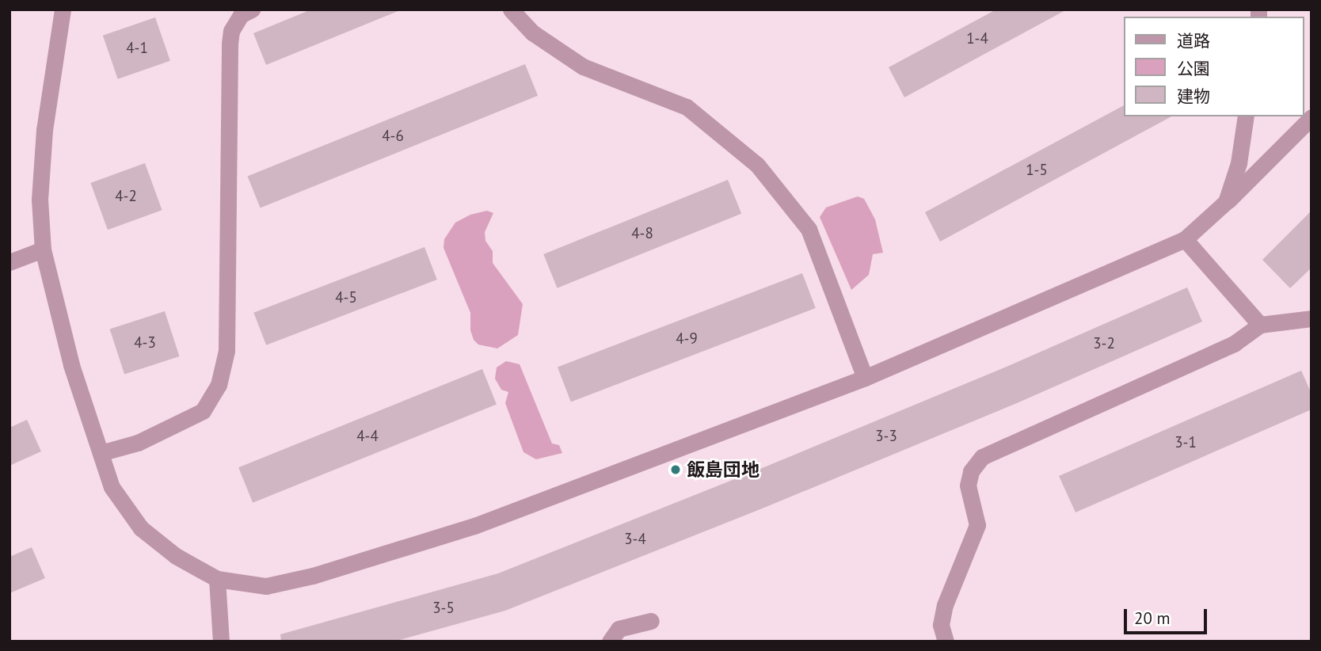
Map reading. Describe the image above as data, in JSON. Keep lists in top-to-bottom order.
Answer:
{
  "places": ["飯島団地"],
  "house_numbers": [
    "1-4",
    "4-1",
    "4-6",
    "1-5",
    "4-2",
    "4-8",
    "4-5",
    "4-9",
    "4-3",
    "3-2",
    "4-4",
    "3-3",
    "3-1",
    "3-4",
    "3-5"
  ],
  "legend": ["道路", "公園", "建物"],
  "scale_bar": "20 m"
}
